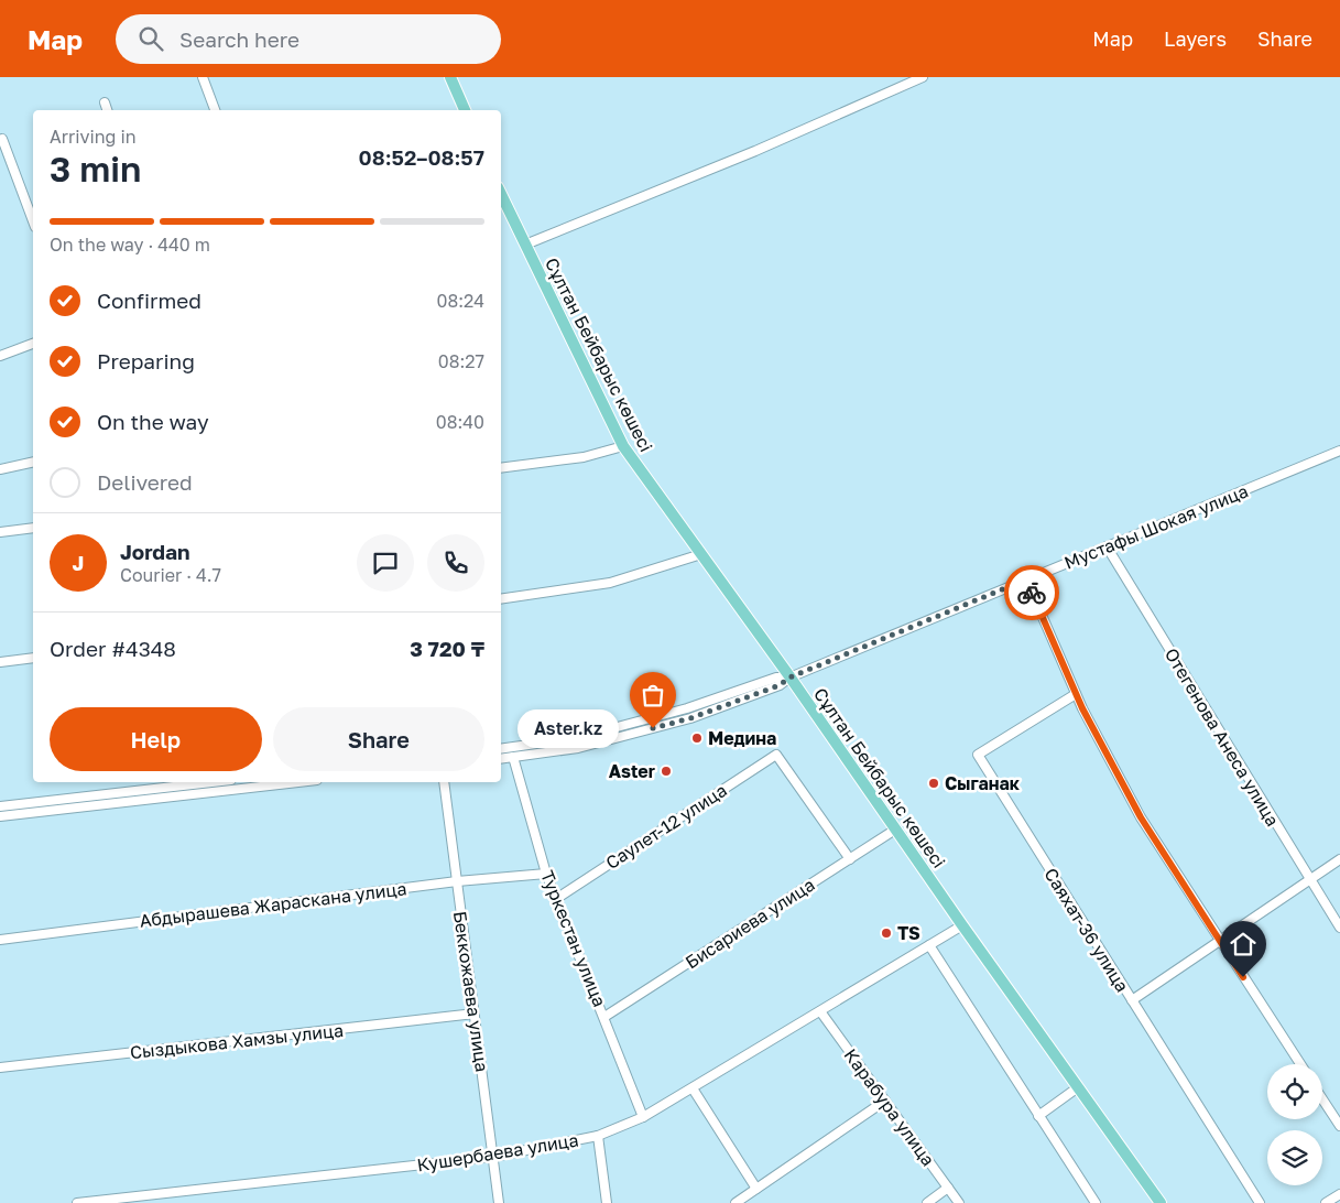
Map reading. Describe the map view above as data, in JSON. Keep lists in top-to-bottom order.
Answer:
{
  "streets": {
    "main road": ["Сұлтан Бейбарыс көшесі"],
    "street": [
      "Мустафы Шокая улица",
      "Отегенова Анеса улица",
      "Саулет-12 улица",
      "Абдырашева Жараскана улица",
      "Бисариева улица",
      "Саяхат-36 улица",
      "Туркестан улица",
      "Беккожаева улица",
      "Сыздыкова Хамзы улица",
      "Карабура улица",
      "Кушербаева улица"
    ]
  },
  "crossings": [
    ["Сұлтан Бейбарыс көшесі", "Мустафы Шокая улица"],
    ["Сұлтан Бейбарыс көшесі", "Бисариева улица"],
    ["Сұлтан Бейбарыс көшесі", "Кушербаева улица"],
    ["Мустафы Шокая улица", "Отегенова Анеса улица"],
    ["Саулет-12 улица", "Бисариева улица"],
    ["Саулет-12 улица", "Туркестан улица"],
    ["Абдырашева Жараскана улица", "Туркестан улица"],
    ["Абдырашева Жараскана улица", "Беккожаева улица"],
    ["Бисариева улица", "Туркестан улица"],
    ["Туркестан улица", "Кушербаева улица"],
    ["Беккожаева улица", "Сыздыкова Хамзы улица"],
    ["Беккожаева улица", "Кушербаева улица"],
    ["Карабура улица", "Кушербаева улица"]
  ],
  "places": [
    "Aster.kz",
    "Медина",
    "Aster",
    "Сыганак",
    "TS"
  ],
  "page": {
    "header": "Map",
    "search": "Search here",
    "nav": ["Map", "Layers", "Share"],
    "heading": ["3 min", "Arriving in", "08:52–08:57"],
    "panel": [
      "Jordan",
      "Courier · 4.7",
      "Order #4348",
      "3 720 ₸"
    ],
    "bar": "On the way · 440 m",
    "list": [
      ["Confirmed", "08:24"],
      ["Preparing", "08:27"],
      ["On the way", "08:40"],
      "Delivered"
    ],
    "round": "J",
    "buttons": ["Help", "Share"],
    "bubble": "Aster.kz"
  }
}
